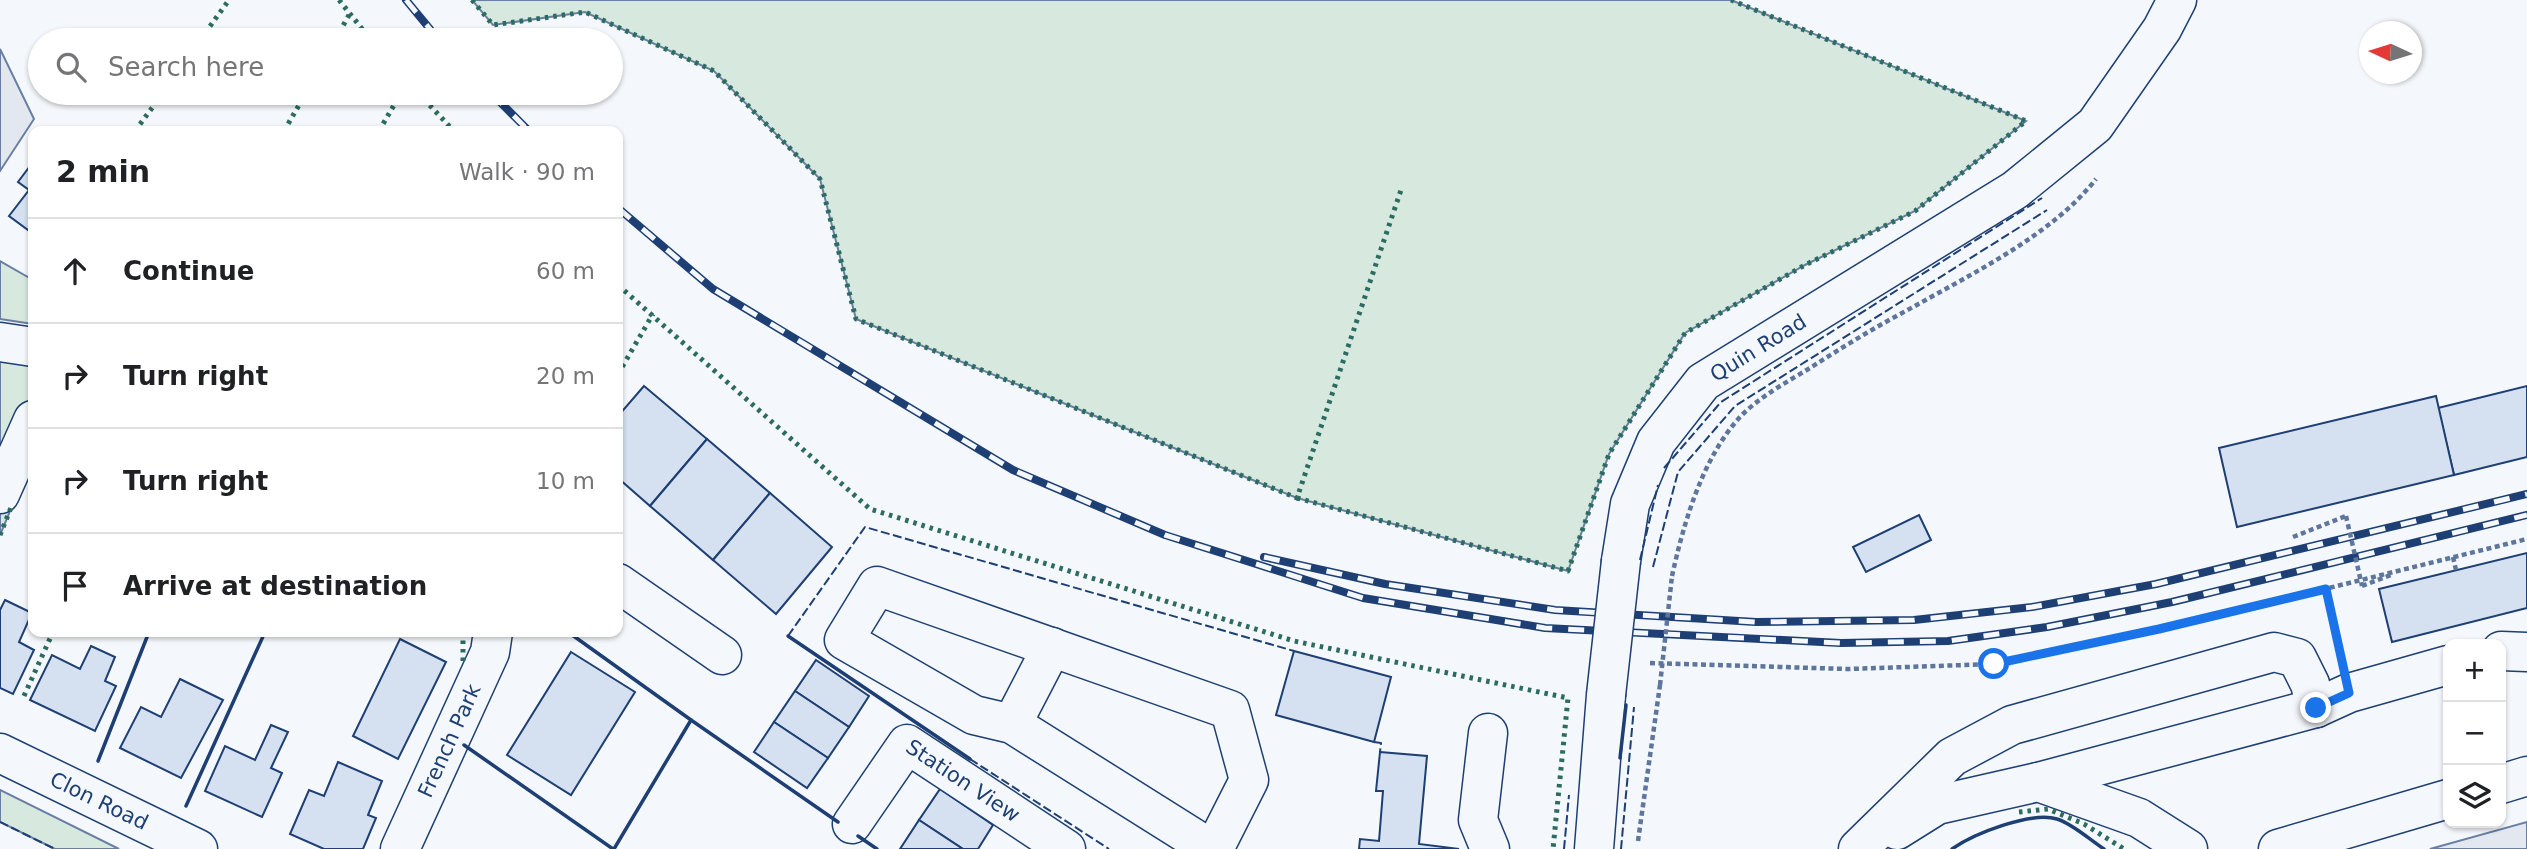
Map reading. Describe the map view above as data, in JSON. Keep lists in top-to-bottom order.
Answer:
{
  "streets": {
    "main road": [
      "Quin Road",
      "French Park",
      "Station View",
      "Clon Road"
    ]
  },
  "north": "left",
  "page": {
    "search": "Search here",
    "heading": ["2 min", "Walk · 90 m"],
    "list": [
      ["Continue", "60 m"],
      ["Turn right", "20 m"],
      ["Turn right", "10 m"],
      "Arrive at destination"
    ],
    "map_buttons": ["+", "−"]
  }
}
